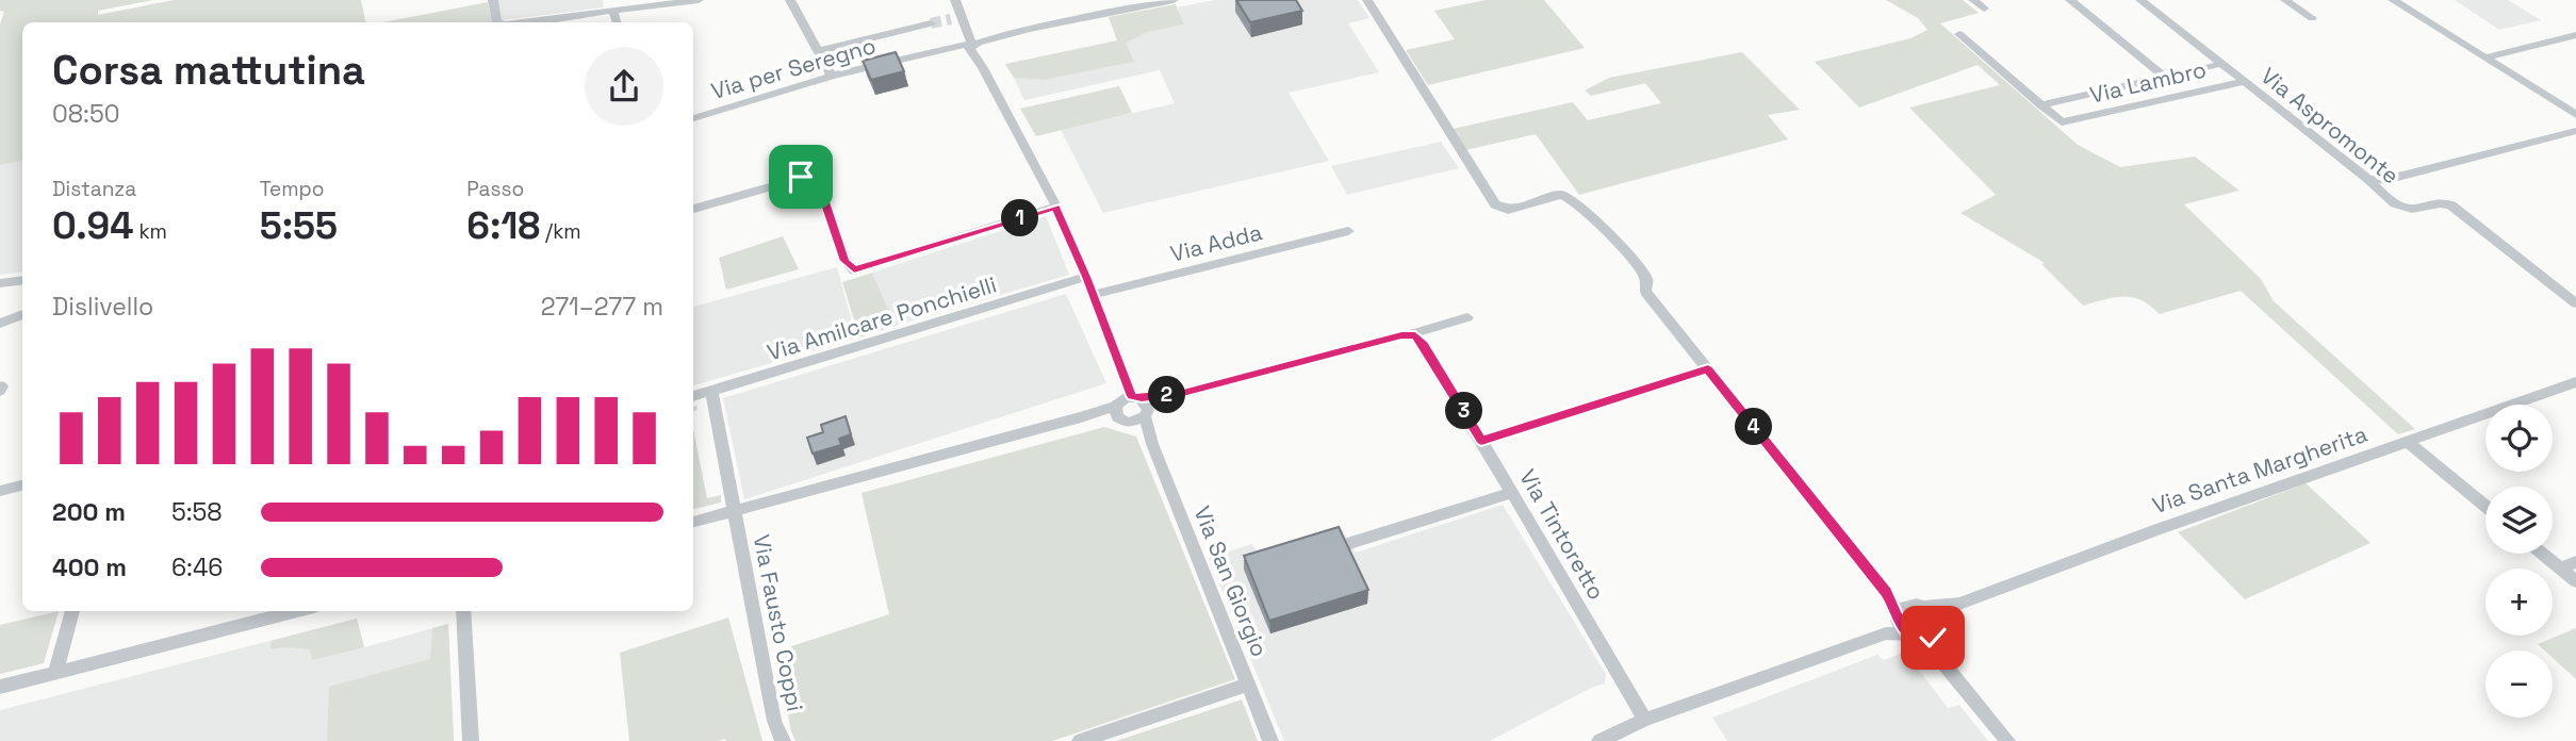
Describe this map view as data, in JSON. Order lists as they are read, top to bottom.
{
  "streets": {
    "street": [
      "Via per Seregno",
      "Via Lambro",
      "Via Aspromonte",
      "Via Adda",
      "Via Amilcare Ponchielli",
      "Via Santa Margherita",
      "Via Tintoretto",
      "Via San Giorgio",
      "Via Fausto Coppi"
    ]
  },
  "crossings": [
    ["Via Lambro", "Via Aspromonte"],
    ["Via Amilcare Ponchielli", "Via Fausto Coppi"]
  ],
  "page": {
    "heading": ["Corsa mattutina", "08:50"],
    "stats": [
      ["Distanza", "0.94 km"],
      ["Tempo", "5:55"],
      ["Passo", "6:18 /km"]
    ],
    "pins": [
      "1",
      "2",
      "3",
      "4"
    ],
    "chart": ["Dislivello", "271–277 m"],
    "map_buttons": ["+", "−"],
    "list": [
      {
        "name": "200 m",
        "note": "5:58"
      },
      {
        "name": "400 m",
        "note": "6:46"
      }
    ]
  }
}
